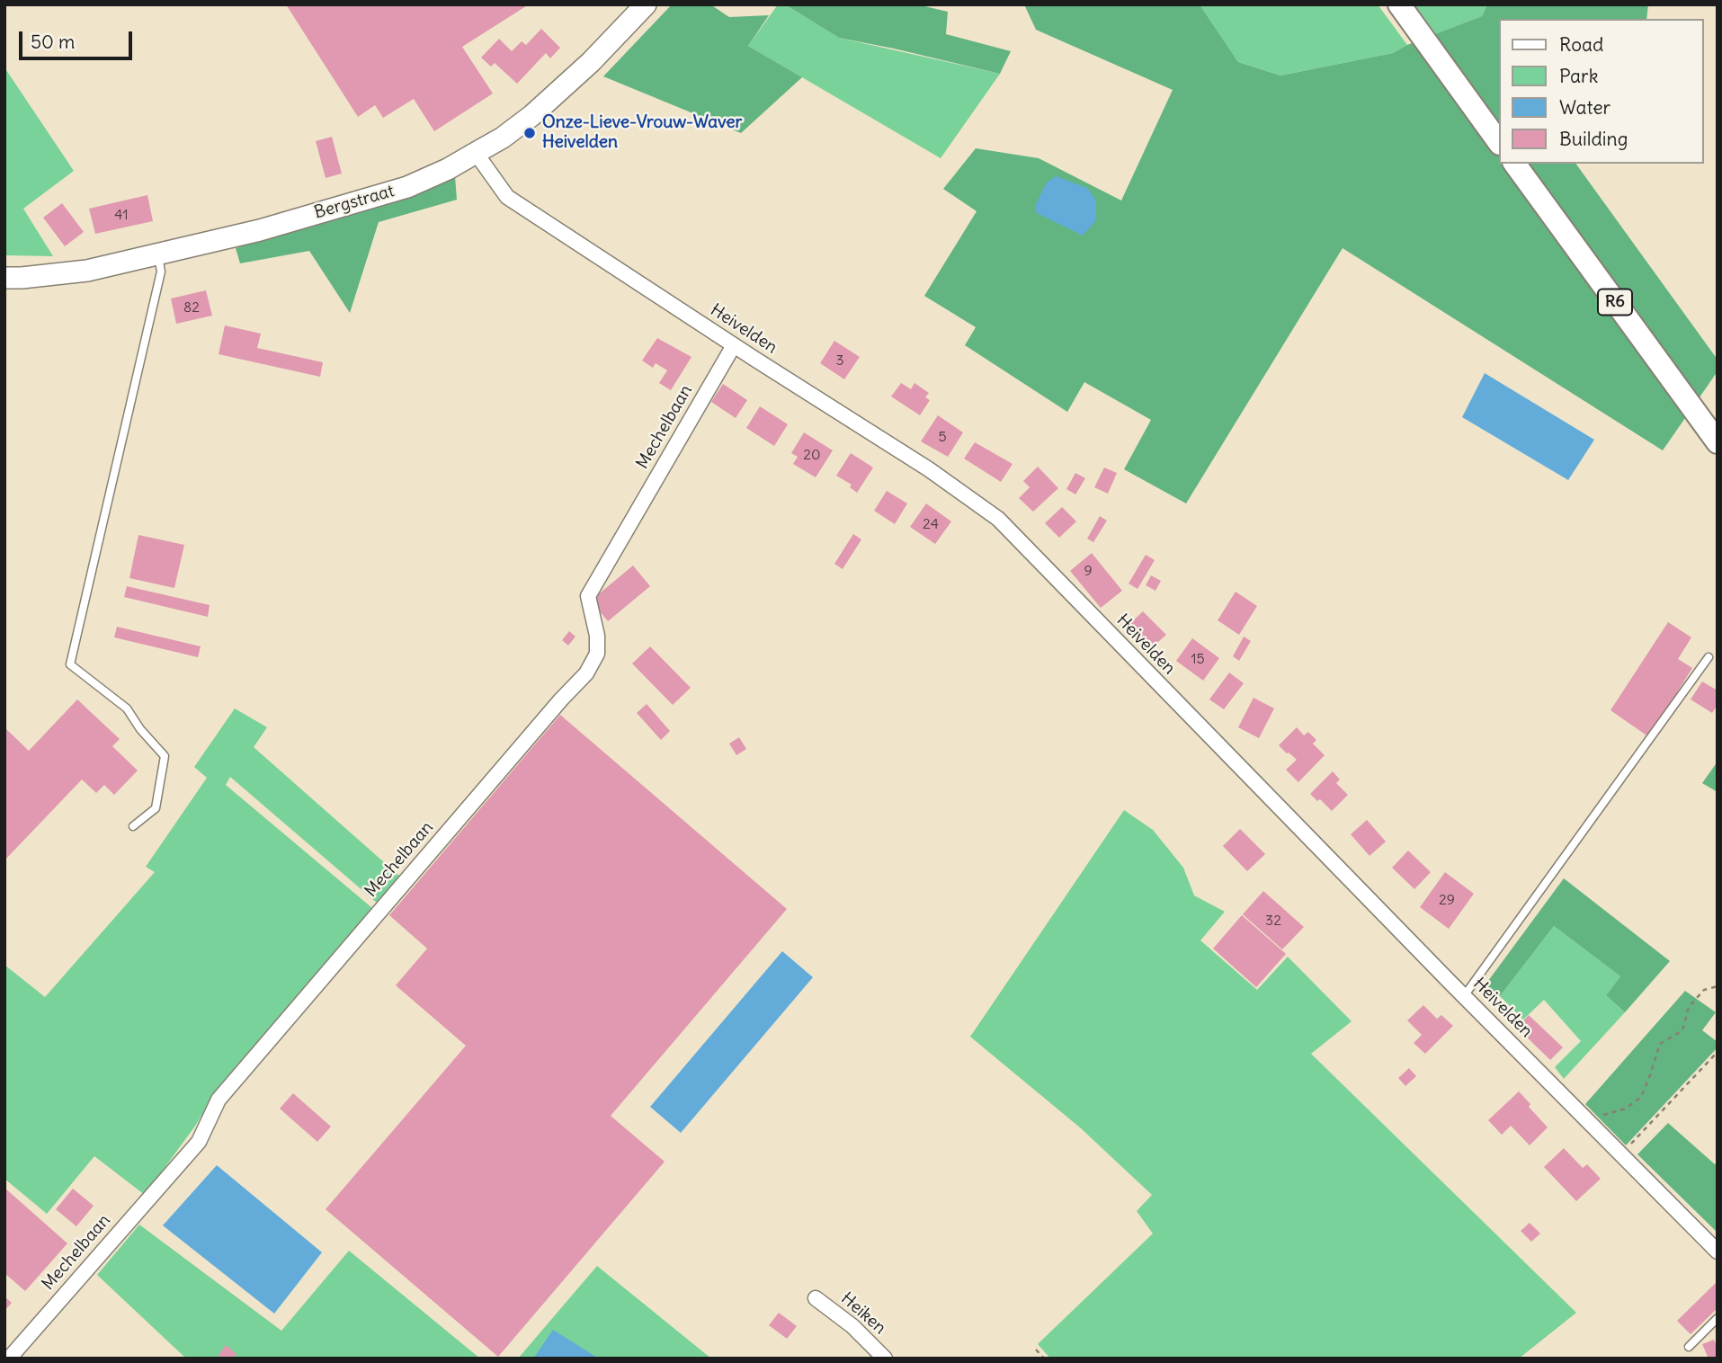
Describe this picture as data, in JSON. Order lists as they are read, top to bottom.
{
  "streets": {
    "main road": ["R6"],
    "street": [
      "Bergstraat",
      "Heivelden",
      "Mechelbaan",
      "Heiken"
    ]
  },
  "crossings": [
    ["Bergstraat", "Heivelden"],
    ["Heivelden", "Mechelbaan"]
  ],
  "places": ["Onze-Lieve-Vrouw-Waver Heivelden"],
  "house_numbers": [
    "41",
    "82",
    "3",
    "5",
    "20",
    "24",
    "9",
    "15",
    "29",
    "32"
  ],
  "legend": [
    "Road",
    "Park",
    "Water",
    "Building"
  ],
  "scale_bar": "50 m"
}
